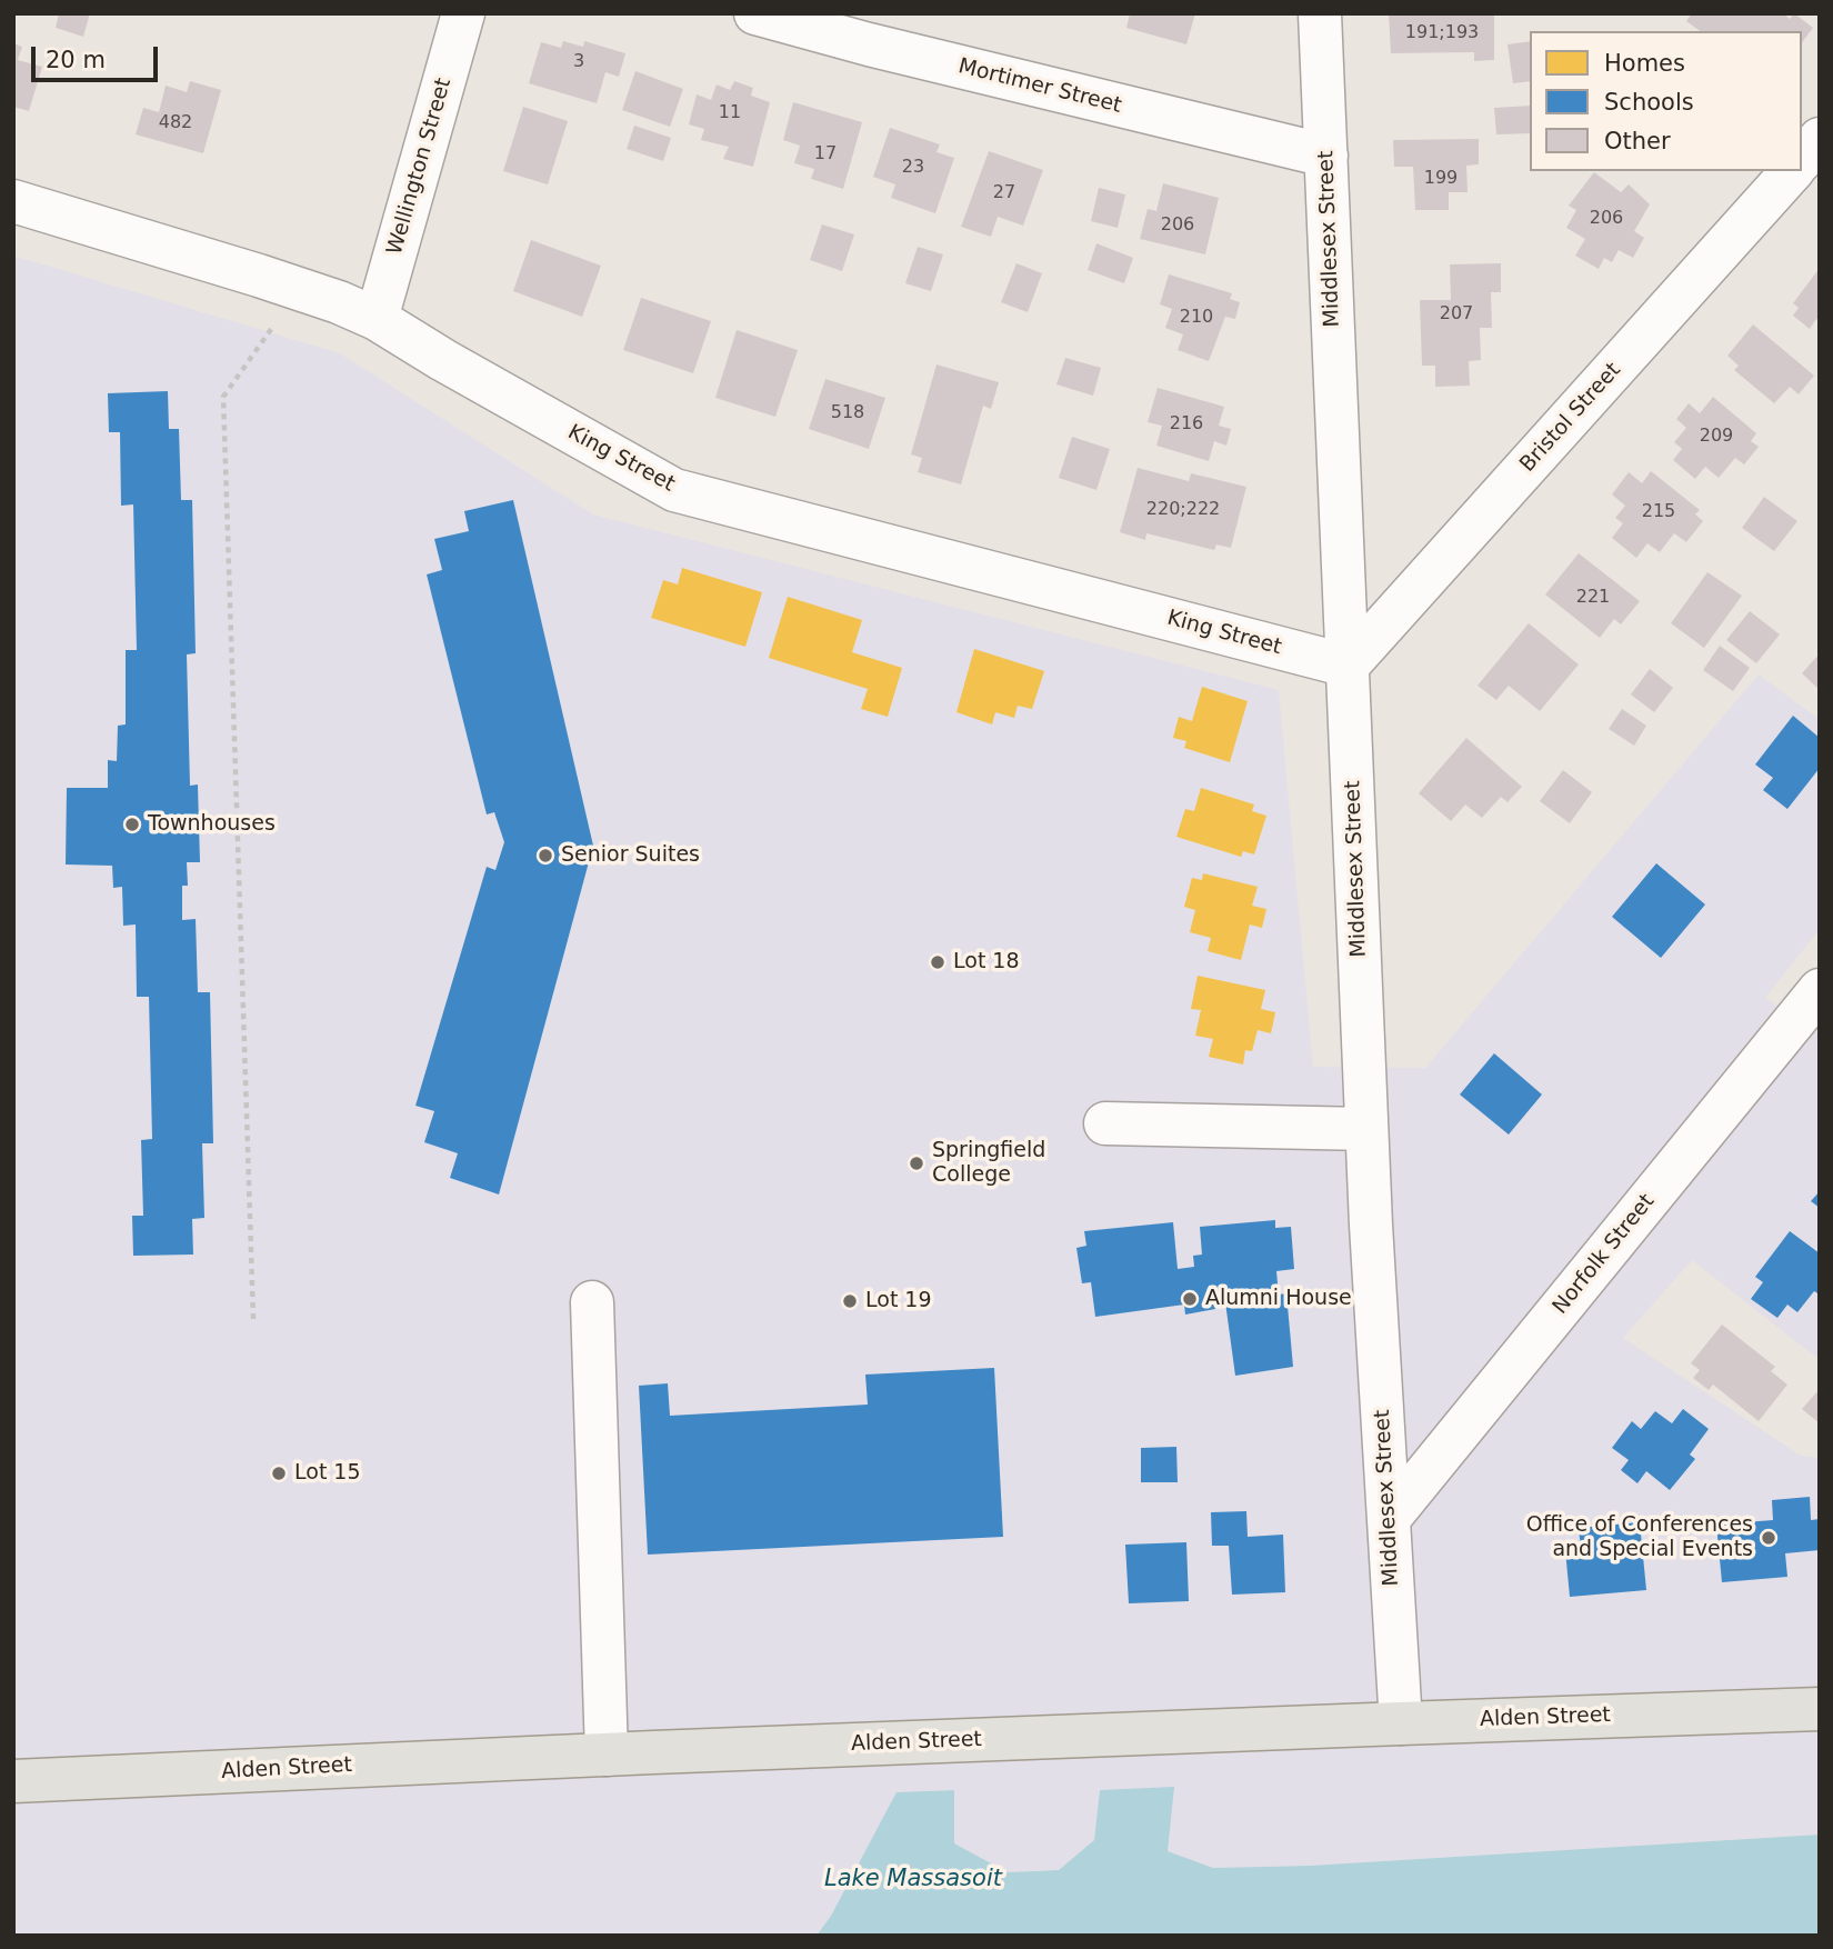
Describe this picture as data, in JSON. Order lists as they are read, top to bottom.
{
  "streets": {
    "main road": ["Alden Street"],
    "street": [
      "Mortimer Street",
      "Wellington Street",
      "Middlesex Street",
      "Bristol Street",
      "King Street",
      "Norfolk Street"
    ]
  },
  "crossings": [
    ["Mortimer Street", "Middlesex Street"],
    ["Wellington Street", "King Street"],
    ["Middlesex Street", "Bristol Street"],
    ["Middlesex Street", "King Street"],
    ["Middlesex Street", "Norfolk Street"],
    ["Middlesex Street", "Alden Street"],
    ["Bristol Street", "King Street"]
  ],
  "water": ["Lake Massasoit"],
  "places": [
    "Townhouses",
    "Senior Suites",
    "Lot 18",
    "Springfield College",
    "Alumni House",
    "Lot 19",
    "Lot 15",
    "Office of Conferences and Special Events"
  ],
  "house_numbers": [
    "191;193",
    "3",
    "11",
    "482",
    "17",
    "23",
    "199",
    "27",
    "206",
    "206",
    "207",
    "210",
    "518",
    "216",
    "209",
    "220;222",
    "215",
    "221"
  ],
  "legend": ["Homes", "Schools", "Other"],
  "scale_bar": "20 m"
}
